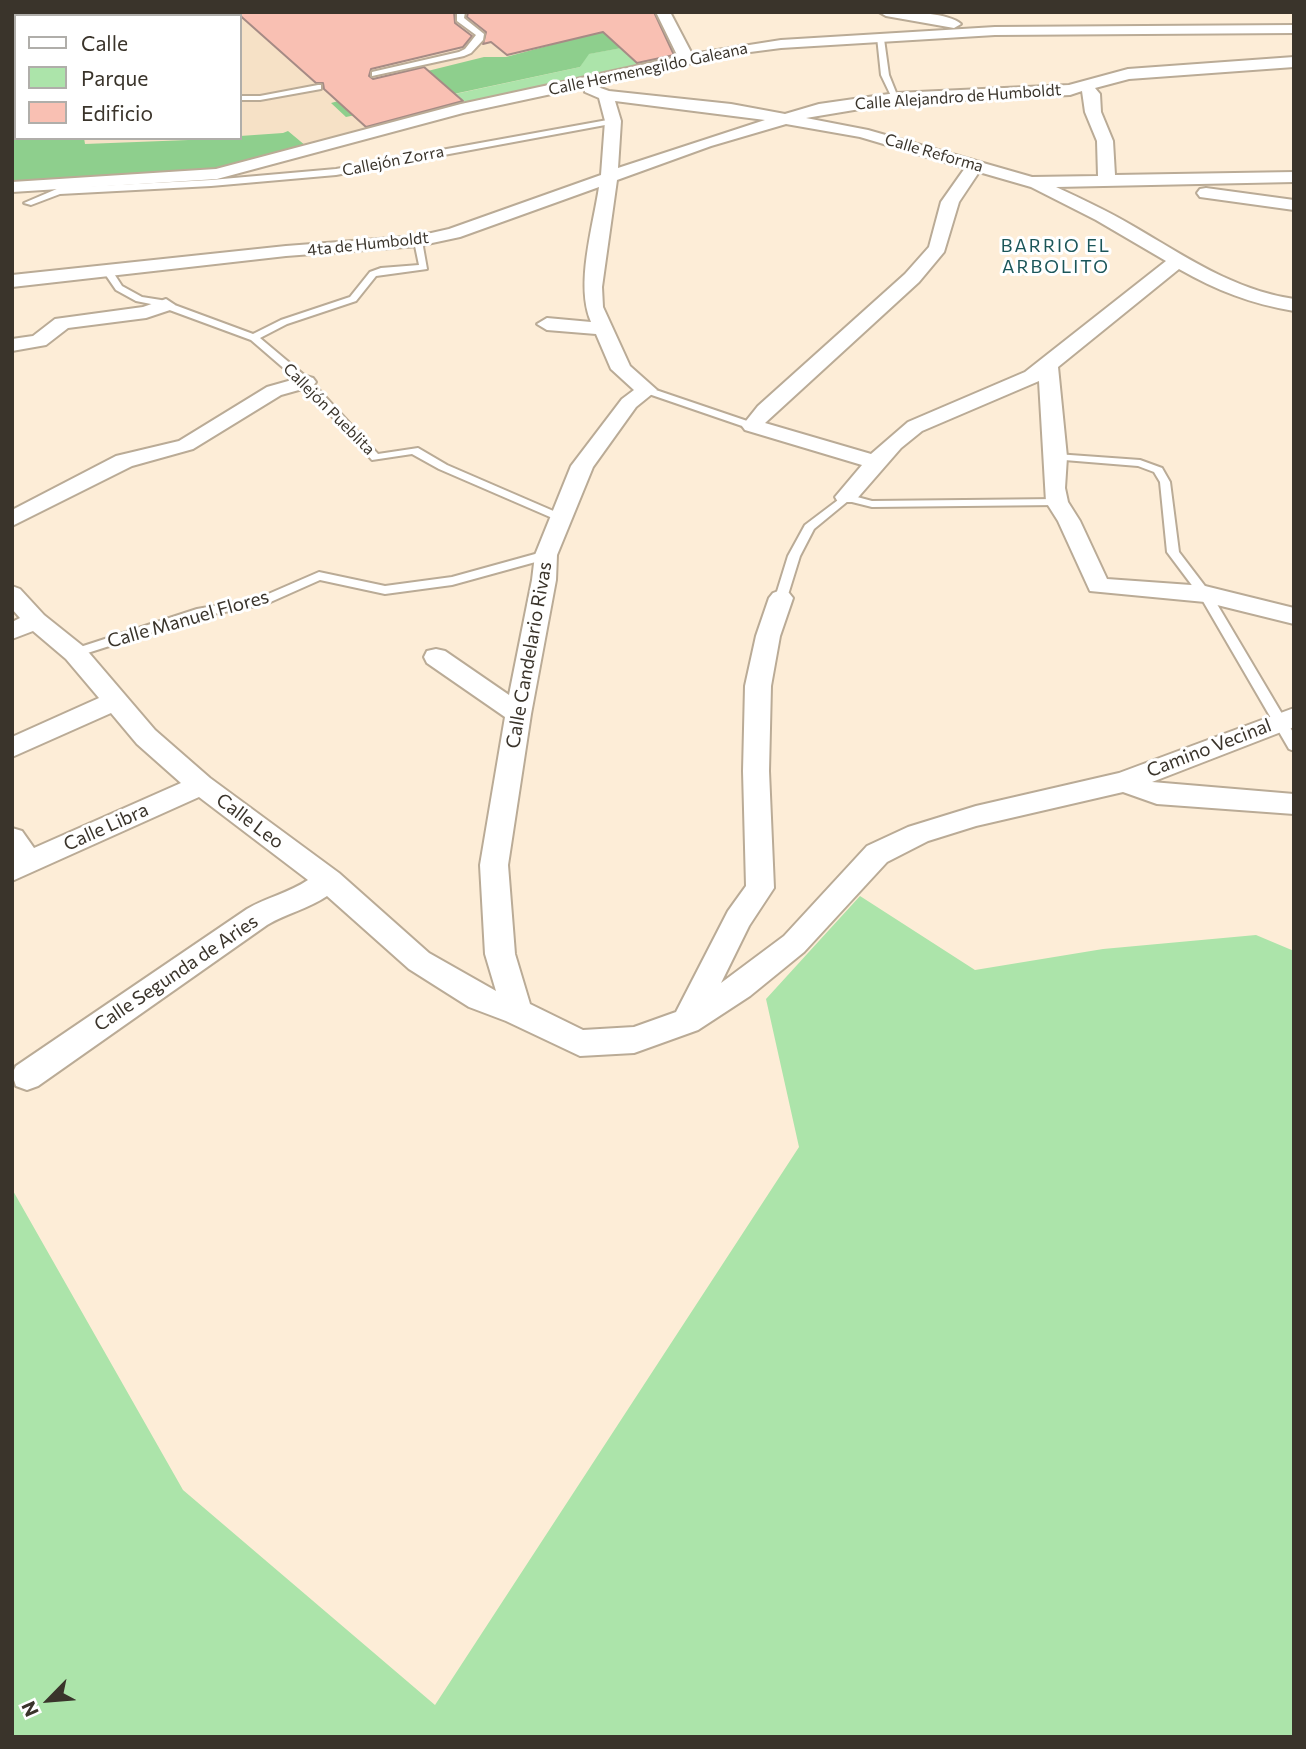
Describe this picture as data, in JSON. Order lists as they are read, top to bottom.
{
  "streets": {
    "street": [
      "Calle Hermenegildo Galeana",
      "Calle Alejandro de Humboldt",
      "Calle Reforma",
      "4ta de Humboldt",
      "Calle Candelario Rivas",
      "Camino Vecinal",
      "Calle Leo",
      "Calle Libra",
      "Calle Segunda de Aries"
    ],
    "lane": ["Callejón Zorra", "Callejón Pueblita", "Calle Manuel Flores"]
  },
  "crossings": [
    ["Calle Hermenegildo Galeana", "Calle Reforma"],
    ["Calle Hermenegildo Galeana", "Callejón Zorra"],
    ["Calle Alejandro de Humboldt", "Calle Reforma"],
    ["Calle Alejandro de Humboldt", "4ta de Humboldt"],
    ["Calle Reforma", "4ta de Humboldt"],
    ["4ta de Humboldt", "Callejón Pueblita"],
    ["Callejón Pueblita", "Calle Candelario Rivas"],
    ["Calle Manuel Flores", "Calle Candelario Rivas"],
    ["Calle Manuel Flores", "Calle Leo"],
    ["Calle Candelario Rivas", "Calle Leo"],
    ["Camino Vecinal", "Calle Leo"],
    ["Calle Leo", "Calle Libra"],
    ["Calle Leo", "Calle Segunda de Aries"]
  ],
  "districts": ["BARRIO EL ARBOLITO"],
  "legend": ["Calle", "Parque", "Edificio"],
  "north": "bottom left"
}
